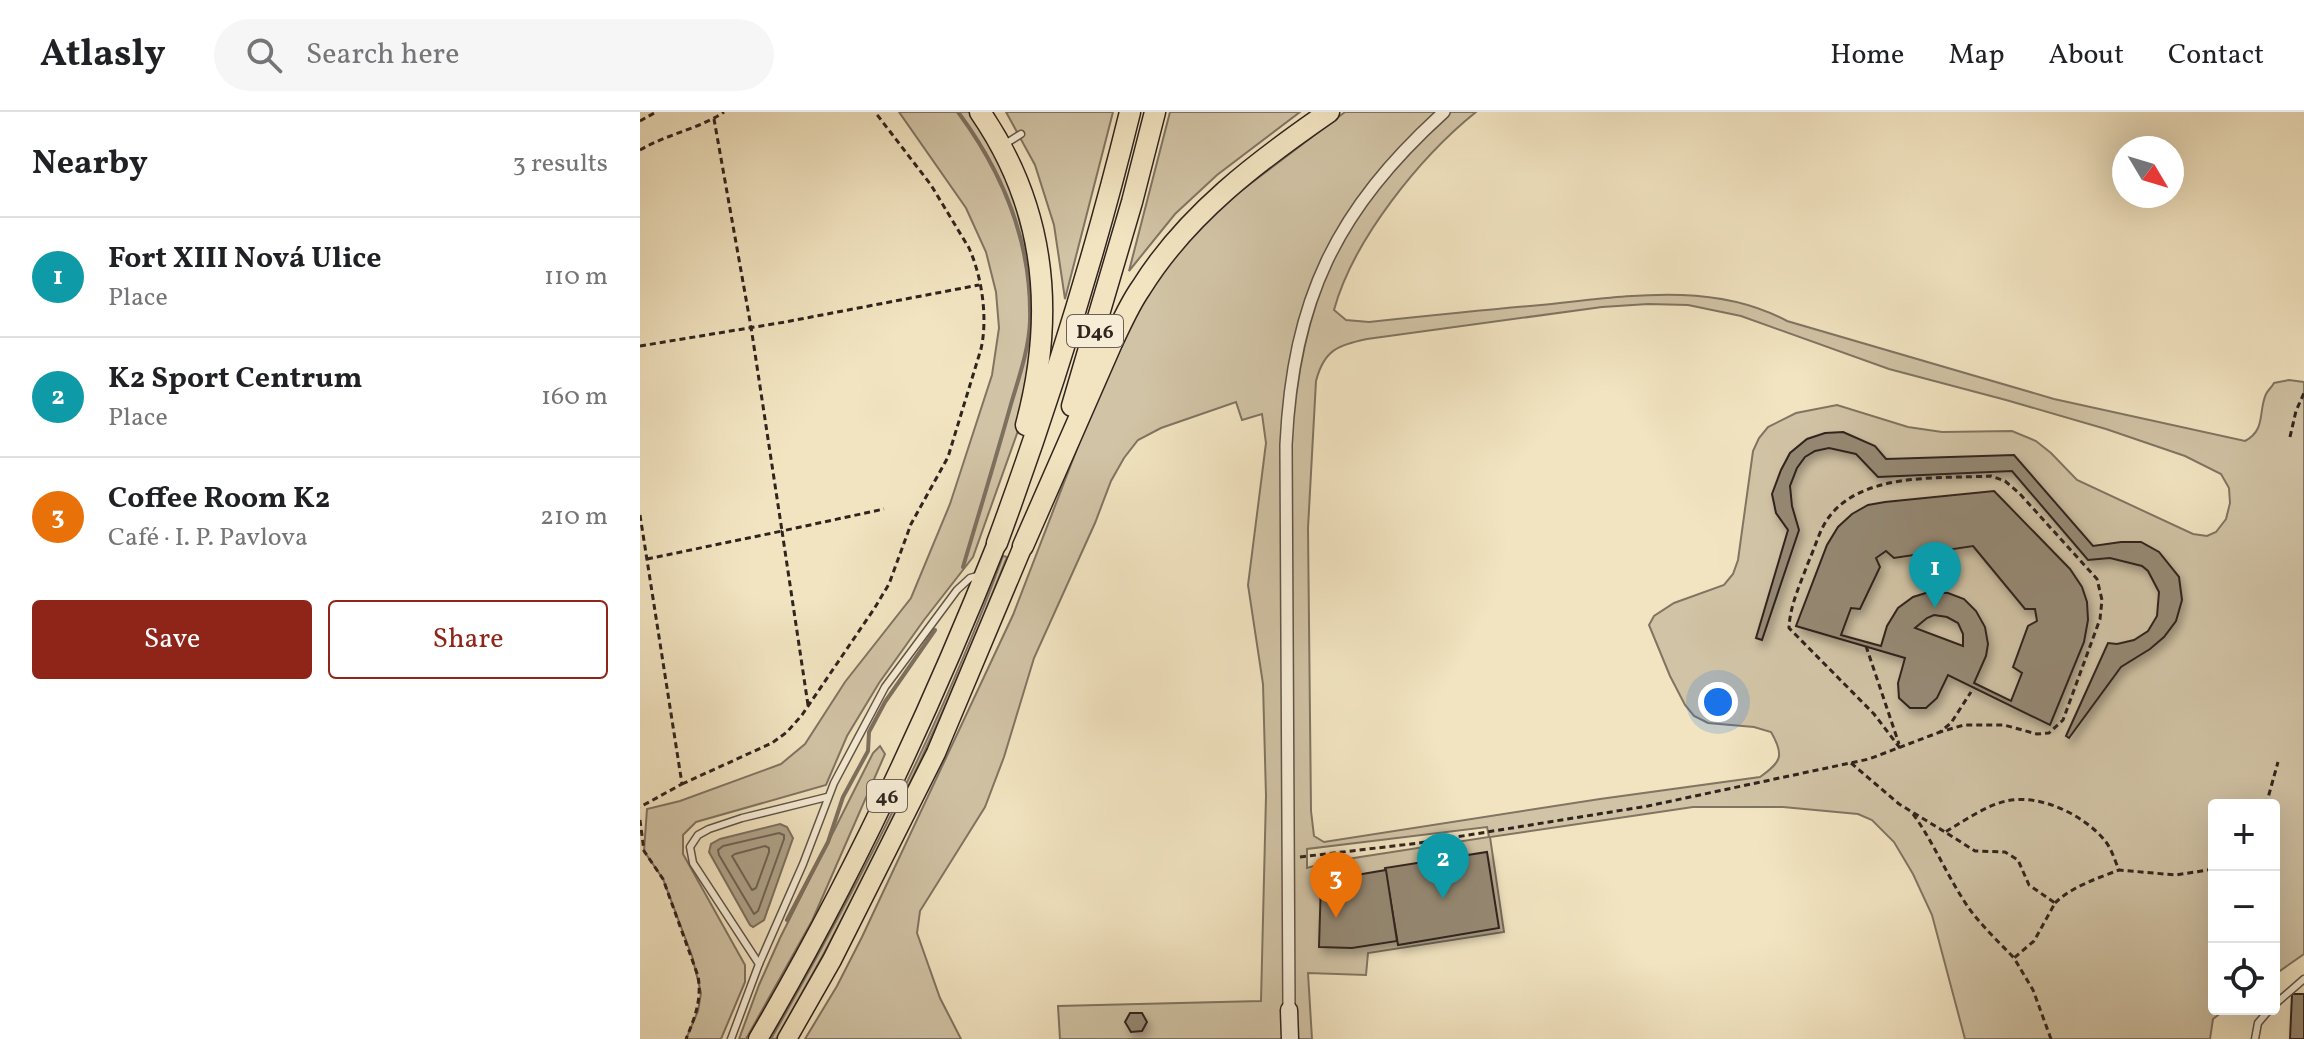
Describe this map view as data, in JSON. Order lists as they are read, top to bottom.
{
  "streets": {
    "highway": ["D46"],
    "main road": ["46"]
  },
  "crossings": [
    ["D46", "46"]
  ],
  "north": "bottom right",
  "page": {
    "header": "Atlasly",
    "search": "Search here",
    "nav": [
      "Home",
      "Map",
      "About",
      "Contact"
    ],
    "heading": ["Nearby", "3 results"],
    "list": [
      {
        "mark": "1",
        "name": "Fort XIII Nová Ulice",
        "note": "Place",
        "value": "110 m"
      },
      {
        "mark": "2",
        "name": "K2 Sport Centrum",
        "note": "Place",
        "value": "160 m"
      },
      {
        "mark": "3",
        "name": "Coffee Room K2",
        "note": "Café · I. P. Pavlova",
        "value": "210 m"
      }
    ],
    "pins": ["1", "2", "3"],
    "buttons": ["Save", "Share"],
    "map_buttons": ["+", "−"]
  }
}
